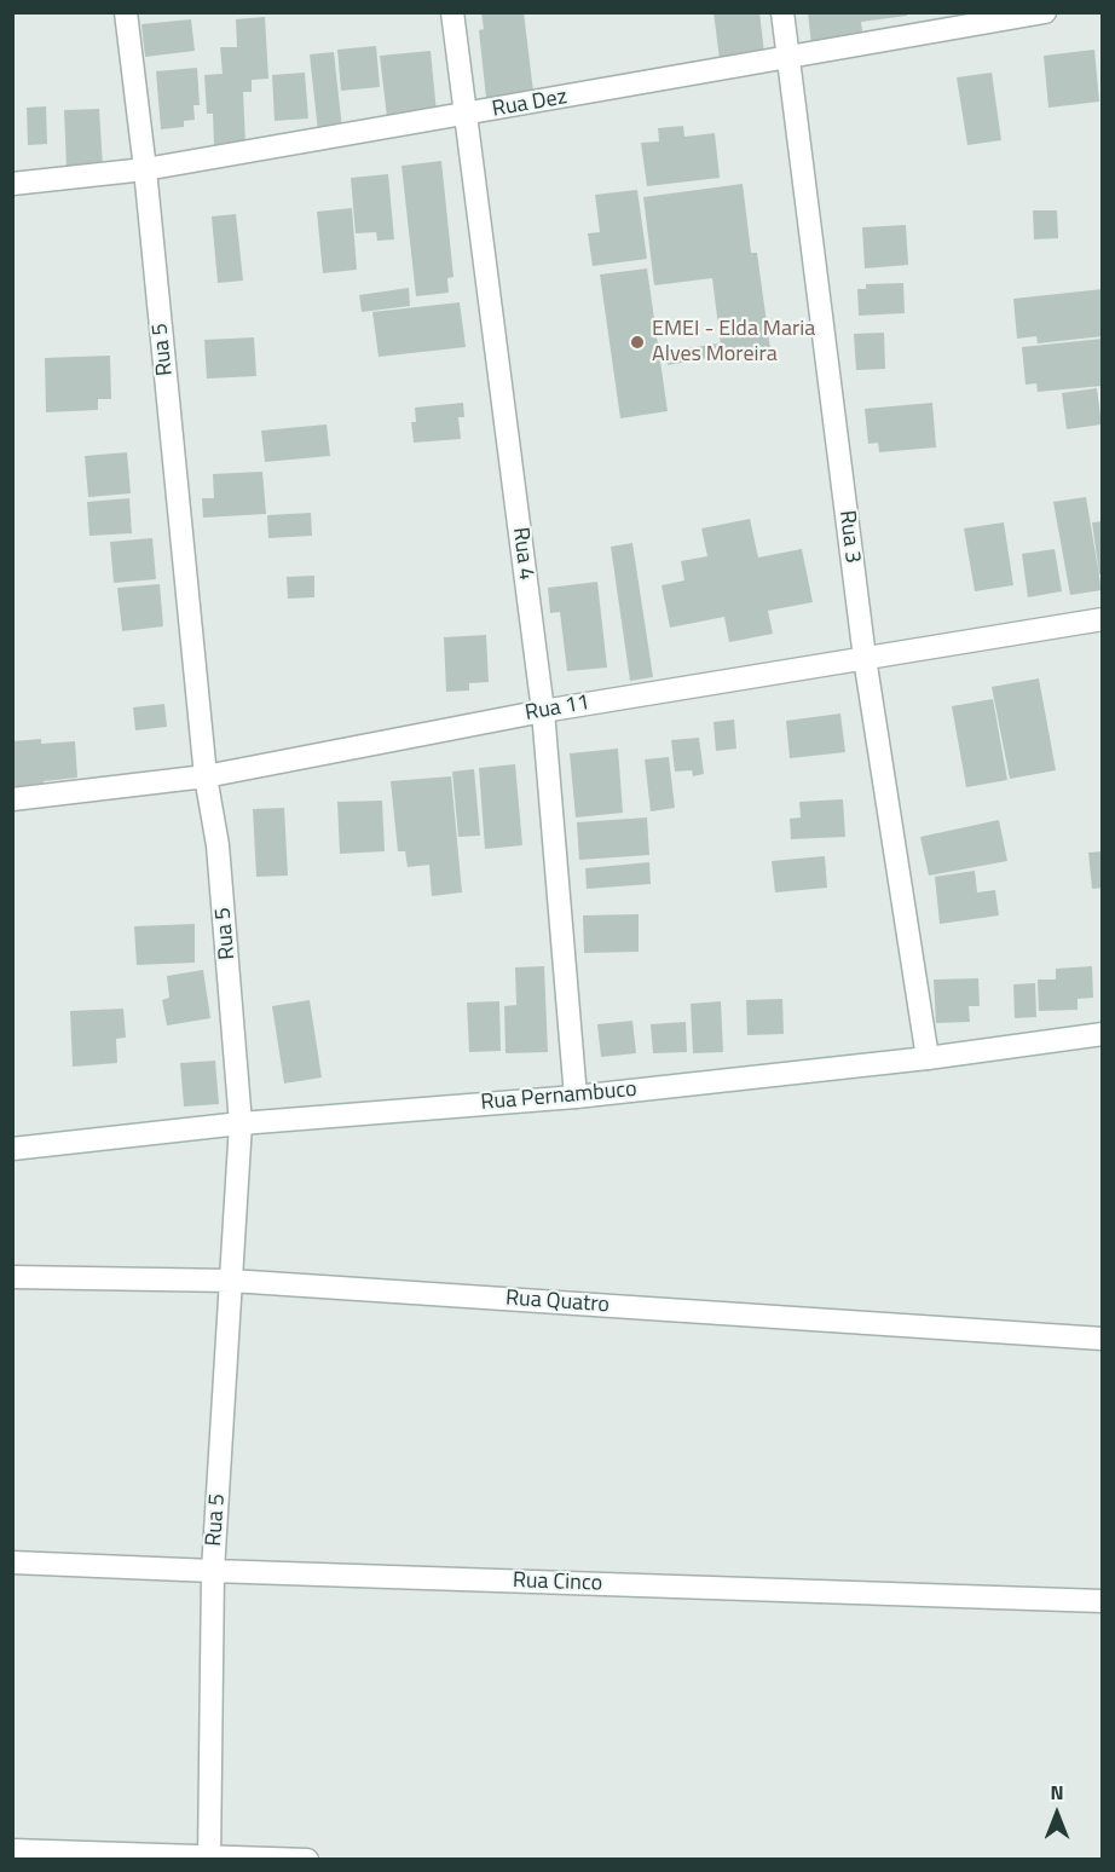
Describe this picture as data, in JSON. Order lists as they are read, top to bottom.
{
  "streets": {
    "street": [
      "Rua Dez",
      "Rua 5",
      "Rua 3",
      "Rua 4",
      "Rua 11",
      "Rua Pernambuco",
      "Rua Quatro",
      "Rua Cinco"
    ]
  },
  "crossings": [
    ["Rua Dez", "Rua 5"],
    ["Rua Dez", "Rua 3"],
    ["Rua Dez", "Rua 4"],
    ["Rua 5", "Rua 11"],
    ["Rua 5", "Rua Pernambuco"],
    ["Rua 5", "Rua Quatro"],
    ["Rua 5", "Rua Cinco"],
    ["Rua 3", "Rua 11"],
    ["Rua 3", "Rua Pernambuco"],
    ["Rua 4", "Rua 11"],
    ["Rua 4", "Rua Pernambuco"]
  ],
  "places": ["EMEI - Elda Maria Alves Moreira"],
  "north": "top"
}
